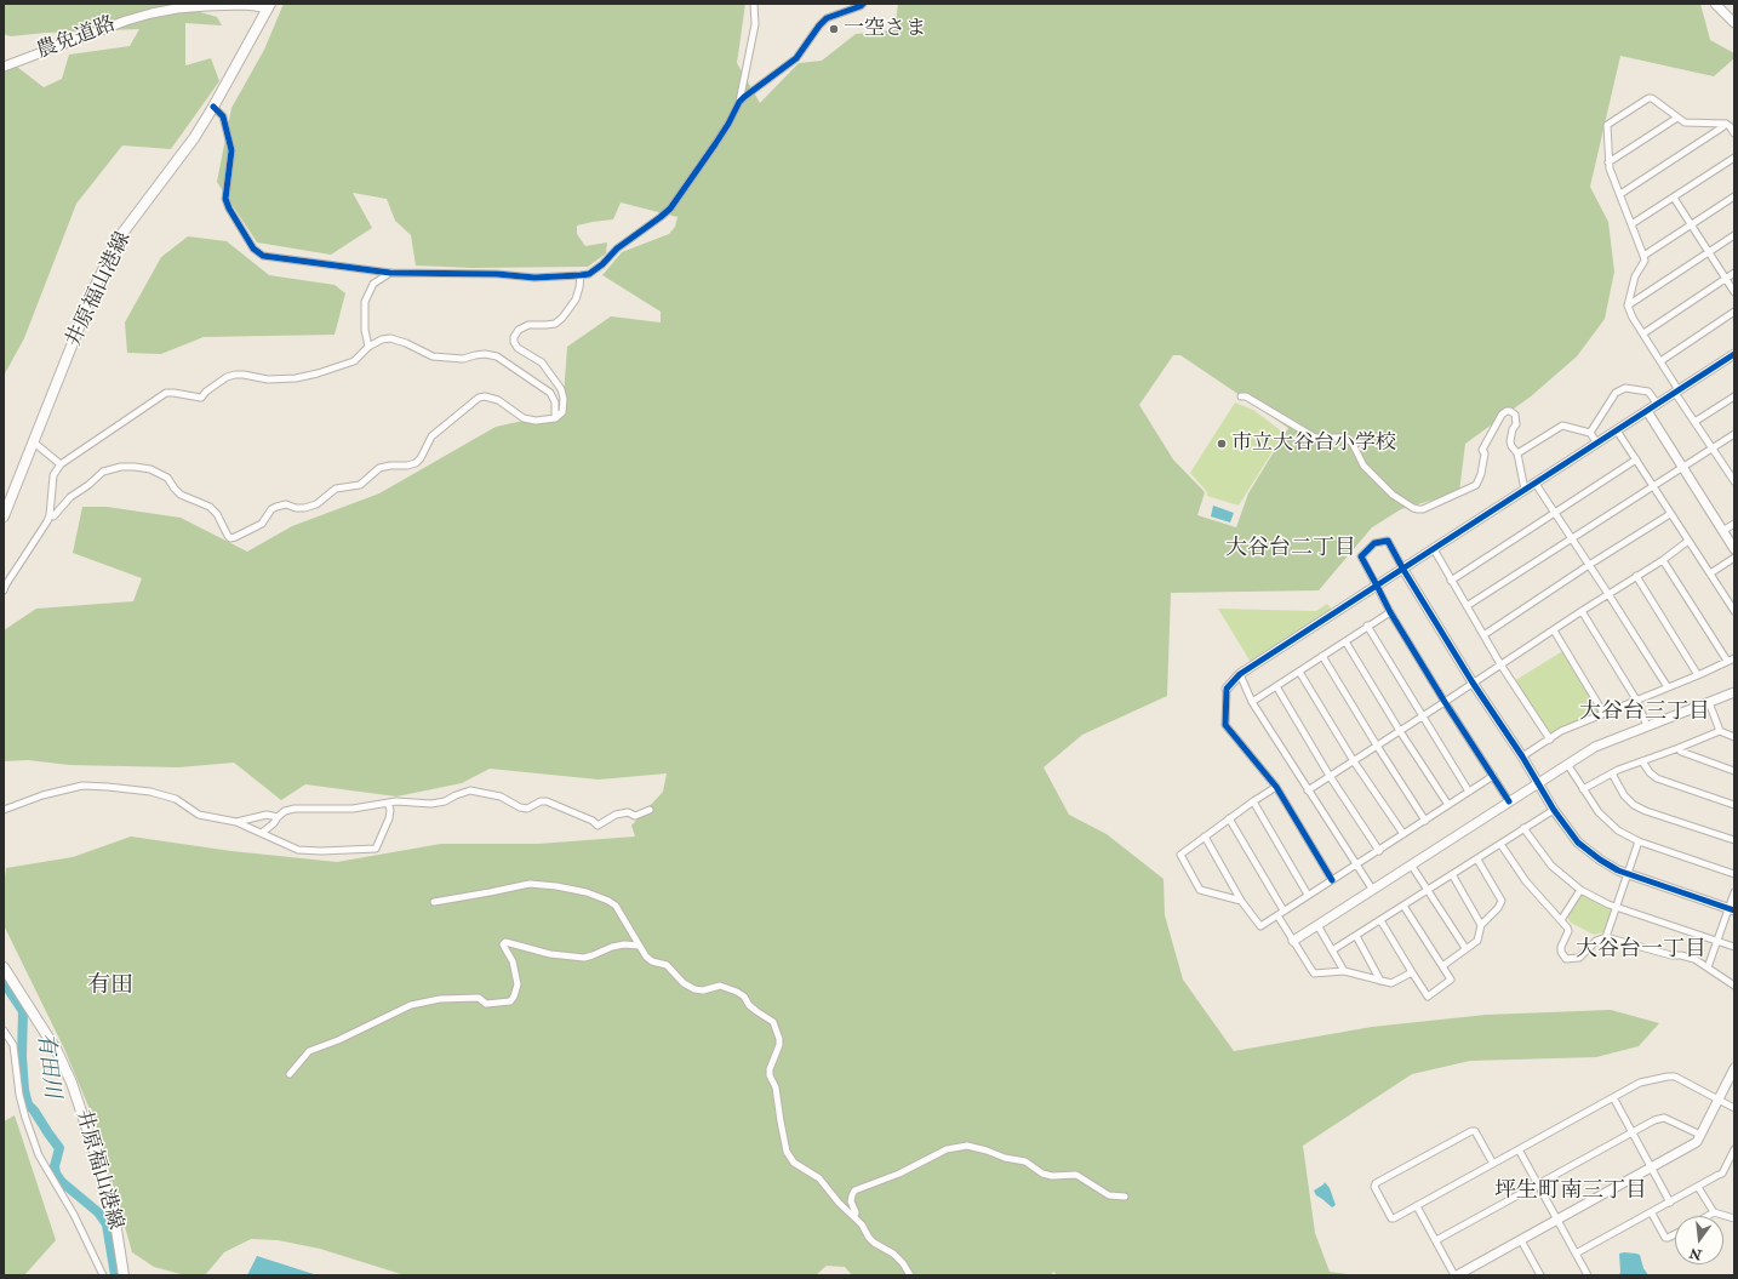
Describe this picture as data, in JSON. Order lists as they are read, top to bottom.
{
  "streets": {
    "main road": ["井原福山港線"],
    "street": ["農免道路"]
  },
  "crossings": [
    ["農免道路", "井原福山港線"]
  ],
  "districts": [
    "大谷台二丁目",
    "大谷台三丁目",
    "大谷台一丁目",
    "有田",
    "坪生町南三丁目"
  ],
  "water": ["有田川"],
  "places": ["一空さま", "市立大谷台小学校"],
  "north": "bottom"
}
